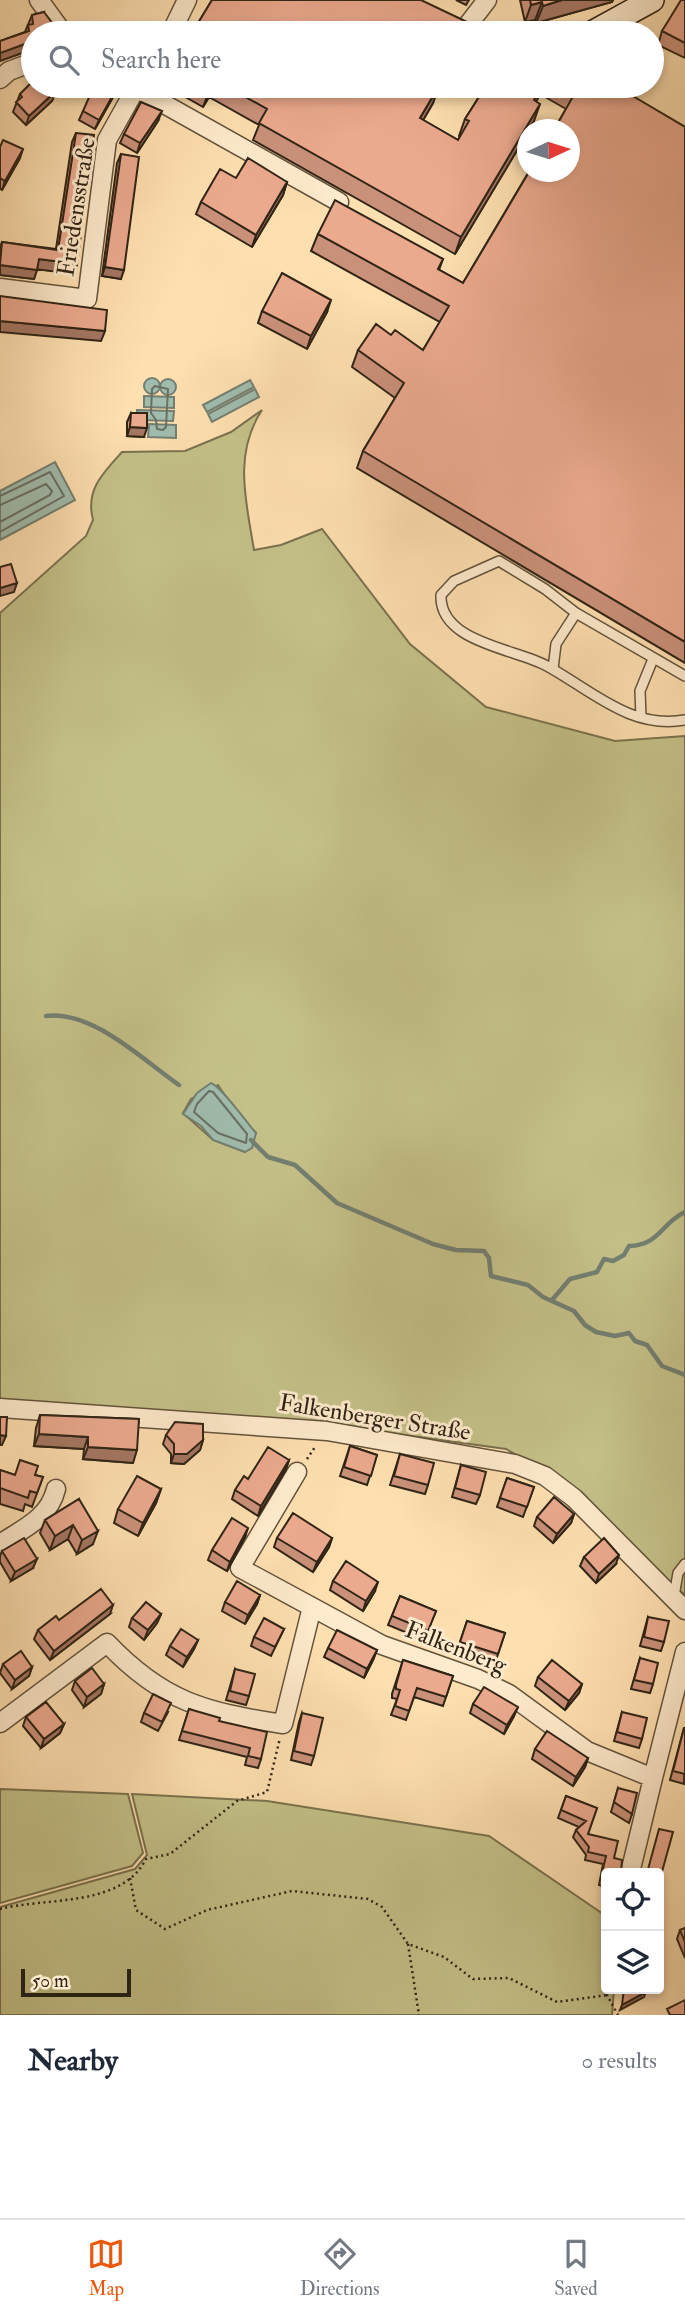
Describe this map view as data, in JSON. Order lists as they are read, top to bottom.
{
  "streets": {
    "street": ["Friedensstraße", "Falkenberger Straße", "Falkenberg"]
  },
  "scale_bar": "50 m",
  "north": "right",
  "page": {
    "search": "Search here",
    "scale": "50 m",
    "heading": ["Nearby", "0 results"],
    "nav": ["Map", "Directions", "Saved"]
  }
}
